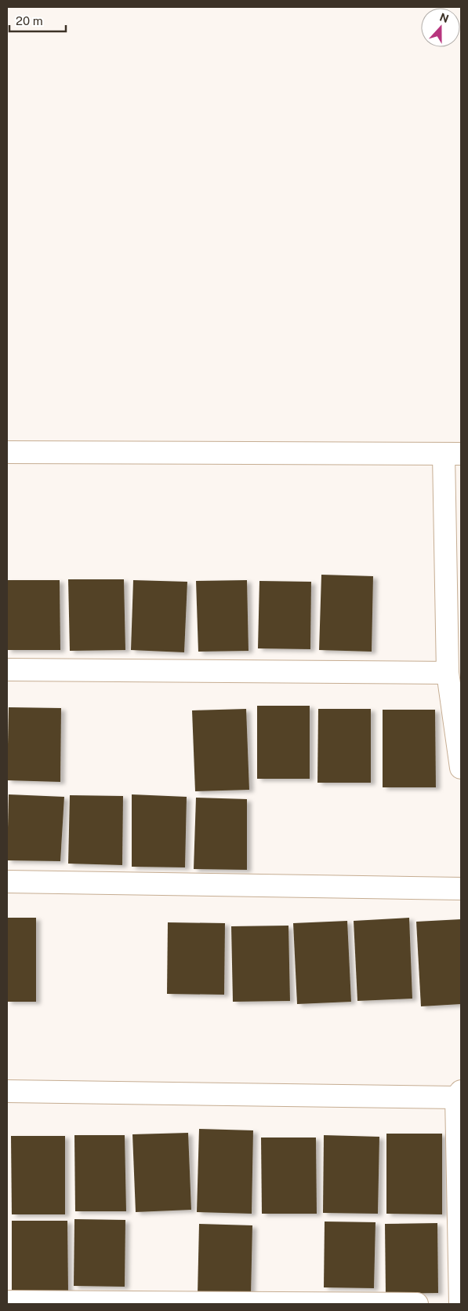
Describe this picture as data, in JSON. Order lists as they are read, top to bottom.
{
  "scale_bar": "20 m",
  "north": "top"
}
